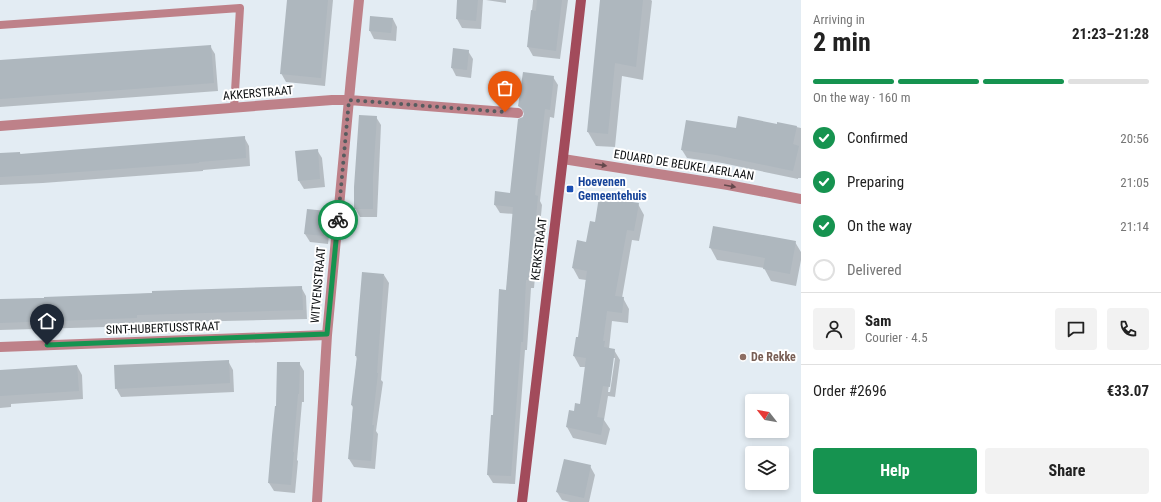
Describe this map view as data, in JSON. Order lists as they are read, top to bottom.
{
  "streets": {
    "main road": ["KERKSTRAAT"],
    "street": [
      "AKKERSTRAAT",
      "EDUARD DE BEUKELAERLAAN",
      "WITVENSTRAAT",
      "SINT-HUBERTUSSTRAAT"
    ]
  },
  "crossings": [
    ["AKKERSTRAAT", "WITVENSTRAAT"],
    ["EDUARD DE BEUKELAERLAAN", "KERKSTRAAT"],
    ["WITVENSTRAAT", "SINT-HUBERTUSSTRAAT"]
  ],
  "one_way": ["EDUARD DE BEUKELAERLAAN"],
  "places": {
    "transit": ["Hoevenen Gemeentehuis"],
    "other": ["De Rekke"]
  },
  "north": "top left",
  "page": {
    "heading": ["2 min", "Arriving in", "21:23–21:28"],
    "panel": [
      "Sam",
      "Courier · 4.5",
      "Order #2696",
      "€33.07"
    ],
    "bar": "On the way · 160 m",
    "list": [
      ["Confirmed", "20:56"],
      ["Preparing", "21:05"],
      ["On the way", "21:14"],
      "Delivered"
    ],
    "buttons": ["Help", "Share"]
  }
}
